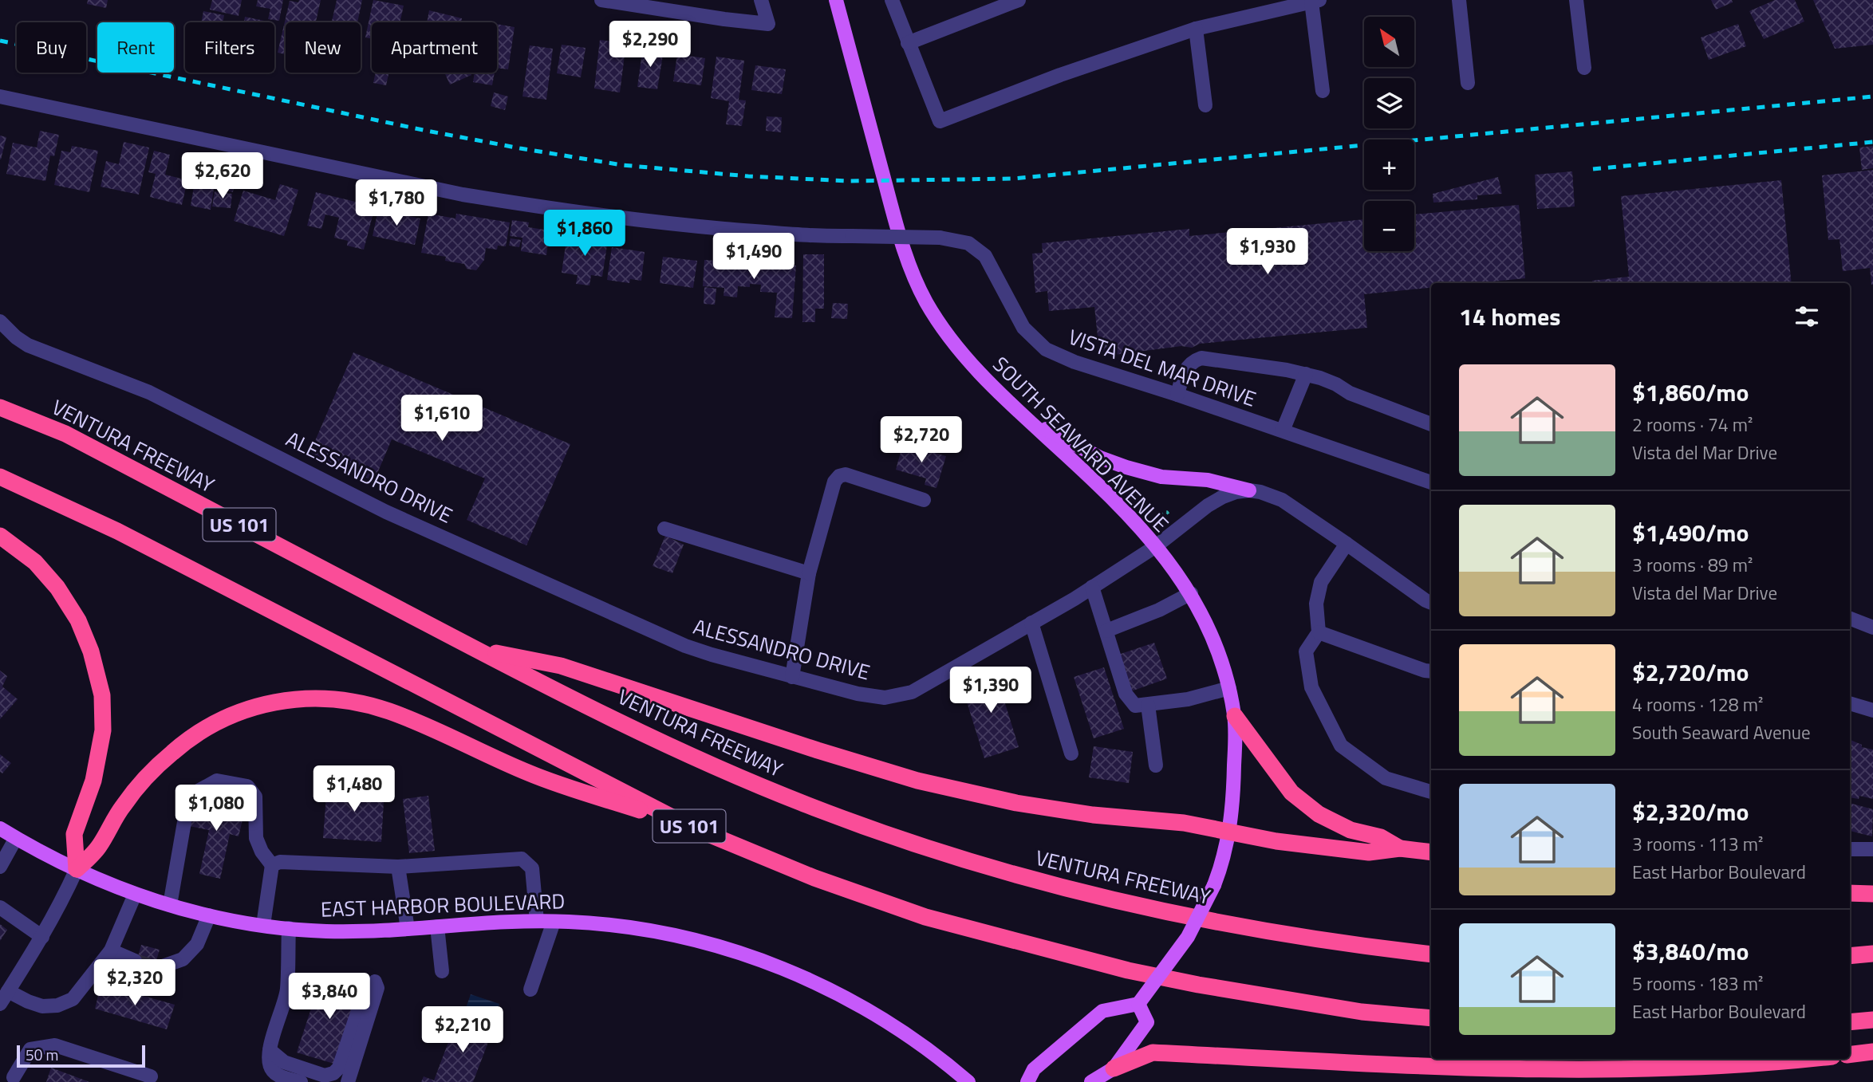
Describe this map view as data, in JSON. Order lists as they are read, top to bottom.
{
  "streets": {
    "highway": ["VENTURA FREEWAY", "US 101"],
    "main road": ["SOUTH SEAWARD AVENUE", "EAST HARBOR BOULEVARD"],
    "street": ["VISTA DEL MAR DRIVE", "ALESSANDRO DRIVE"]
  },
  "crossings": [
    ["SOUTH SEAWARD AVENUE", "ALESSANDRO DRIVE"]
  ],
  "scale_bar": "50 m",
  "north": "top left",
  "page": {
    "map_buttons": ["+", "−"],
    "price": [
      "$2,290",
      "$2,620",
      "$1,780",
      "$1,860",
      "$1,930",
      "$1,490",
      "$1,610",
      "$2,720",
      "$1,390",
      "$1,480",
      "$1,080",
      "$2,320",
      "$3,840",
      "$2,210"
    ],
    "chip": [
      "Buy",
      "Rent",
      "Filters",
      "New",
      "Apartment"
    ],
    "heading": "14 homes",
    "list": [
      {
        "name": "$1,860/mo",
        "note": "2 rooms · 74 m² · Vista del Mar Drive"
      },
      {
        "name": "$1,490/mo",
        "note": "3 rooms · 89 m² · Vista del Mar Drive"
      },
      {
        "name": "$2,720/mo",
        "note": "4 rooms · 128 m² · South Seaward Avenue"
      },
      {
        "name": "$2,320/mo",
        "note": "3 rooms · 113 m² · East Harbor Boulevard"
      },
      {
        "name": "$3,840/mo",
        "note": "5 rooms · 183 m² · East Harbor Boulevard"
      }
    ],
    "scale": "50 m"
  }
}
